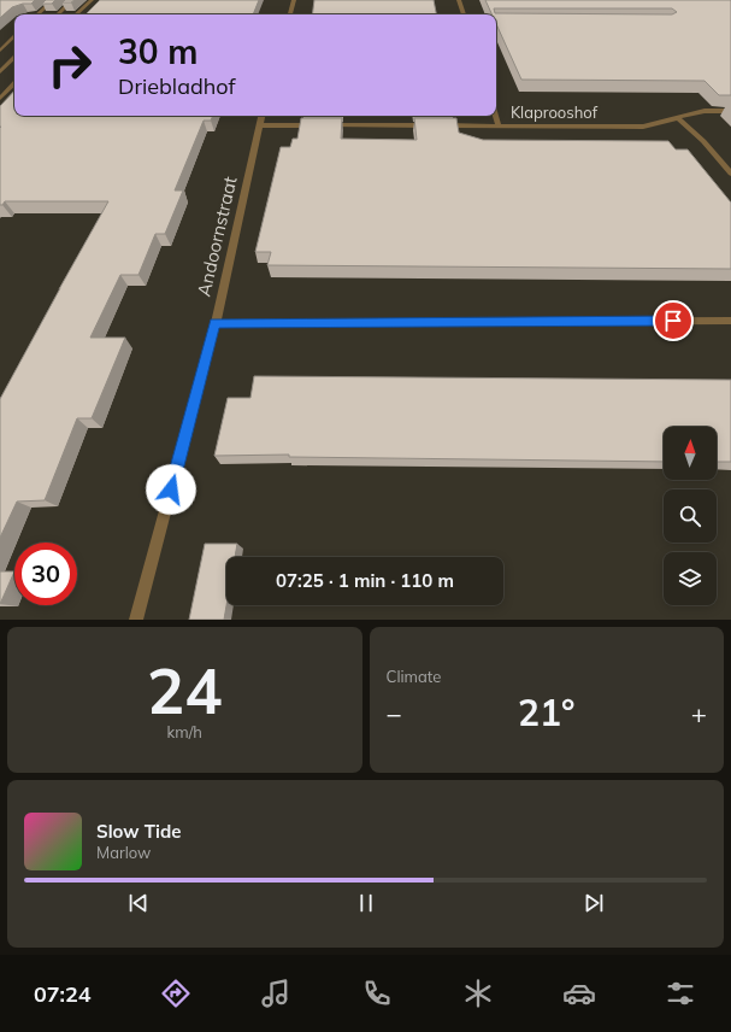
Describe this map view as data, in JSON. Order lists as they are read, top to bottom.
{
  "streets": {
    "street": ["Klaprooshof", "Andoornstraat"]
  },
  "north": "top",
  "page": {
    "turn": ["30 m", "Driebladhof"],
    "limit": "30",
    "trip": "07:25 · 1 min · 110 m",
    "tile": [
      ["24", "km/h"],
      "Climate"
    ],
    "heat": ["−", "21°", "+"],
    "song": ["Slow Tide", "Marlow"],
    "tabs": "07:24"
  }
}
